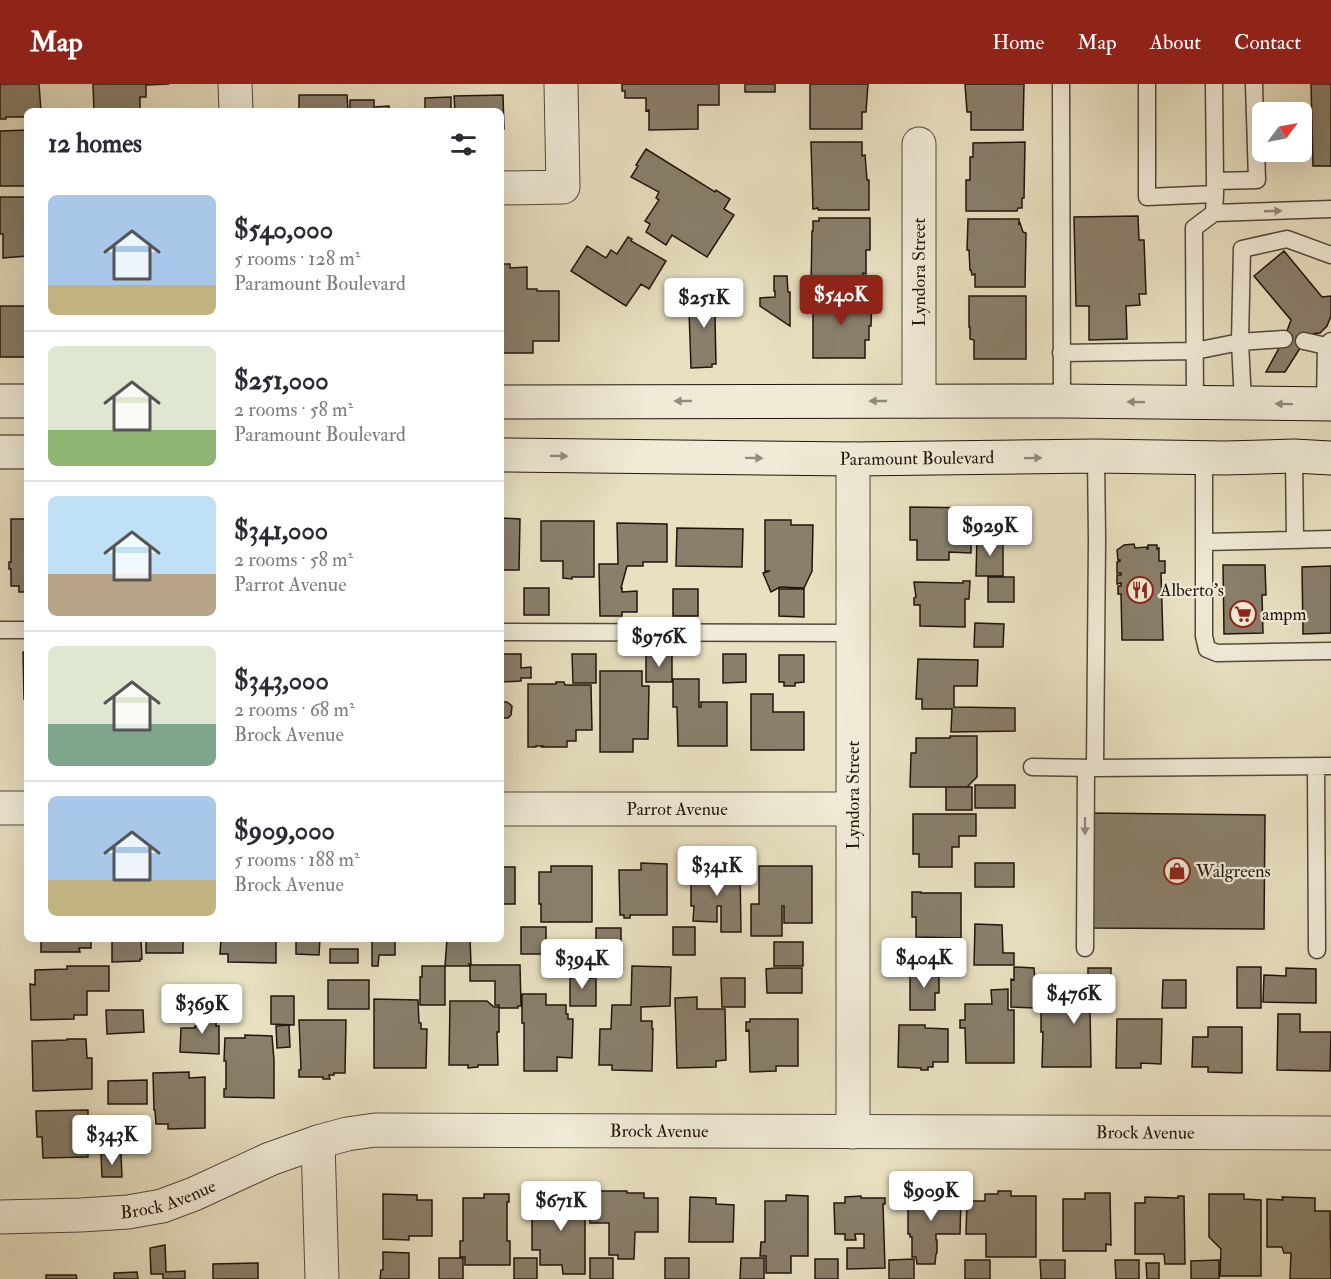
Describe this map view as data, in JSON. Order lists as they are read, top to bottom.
{
  "streets": {
    "street": [
      "Lyndora Street",
      "Paramount Boulevard",
      "Parrot Avenue",
      "Brock Avenue"
    ]
  },
  "crossings": [
    ["Lyndora Street", "Paramount Boulevard"],
    ["Lyndora Street", "Parrot Avenue"],
    ["Lyndora Street", "Brock Avenue"]
  ],
  "places": {
    "restaurant": ["Alberto's"],
    "supermarket": ["ampm"],
    "shop": ["Walgreens"]
  },
  "north": "top right",
  "page": {
    "header": "Map",
    "nav": [
      "Home",
      "Map",
      "About",
      "Contact"
    ],
    "heading": "12 homes",
    "list": [
      {
        "name": "$540,000",
        "note": "5 rooms · 128 m² · Paramount Boulevard"
      },
      {
        "name": "$251,000",
        "note": "2 rooms · 58 m² · Paramount Boulevard"
      },
      {
        "name": "$341,000",
        "note": "2 rooms · 58 m² · Parrot Avenue"
      },
      {
        "name": "$343,000",
        "note": "2 rooms · 68 m² · Brock Avenue"
      },
      {
        "name": "$909,000",
        "note": "5 rooms · 188 m² · Brock Avenue"
      }
    ],
    "price": [
      "$540K",
      "$251K",
      "$929K",
      "$976K",
      "$341K",
      "$404K",
      "$394K",
      "$476K",
      "$369K",
      "$343K",
      "$909K",
      "$671K"
    ]
  }
}
